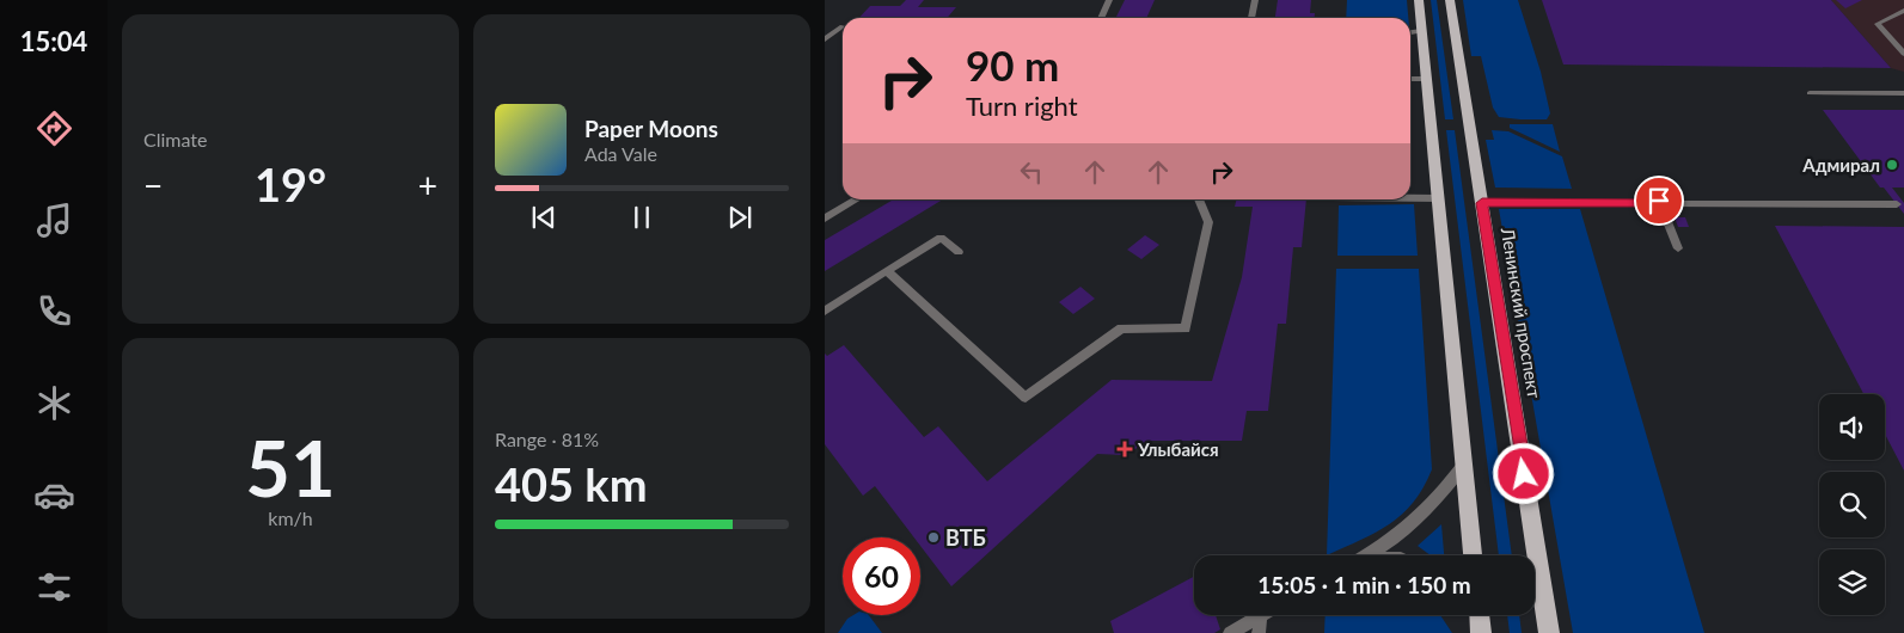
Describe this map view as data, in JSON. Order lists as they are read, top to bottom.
{
  "streets": {
    "main road": ["Ленинский проспект"]
  },
  "places": {
    "other": ["Адмирал", "ВТБ"],
    "health": ["Улыбайся"]
  },
  "page": {
    "tabs": "15:04",
    "tile": [
      "Climate",
      ["51", "km/h"],
      ["Range · 81%", "405 km"]
    ],
    "turn": ["90 m", "Turn right"],
    "song": ["Paper Moons", "Ada Vale"],
    "heat": ["−", "19°", "+"],
    "limit": "60",
    "trip": "15:05 · 1 min · 150 m"
  }
}
